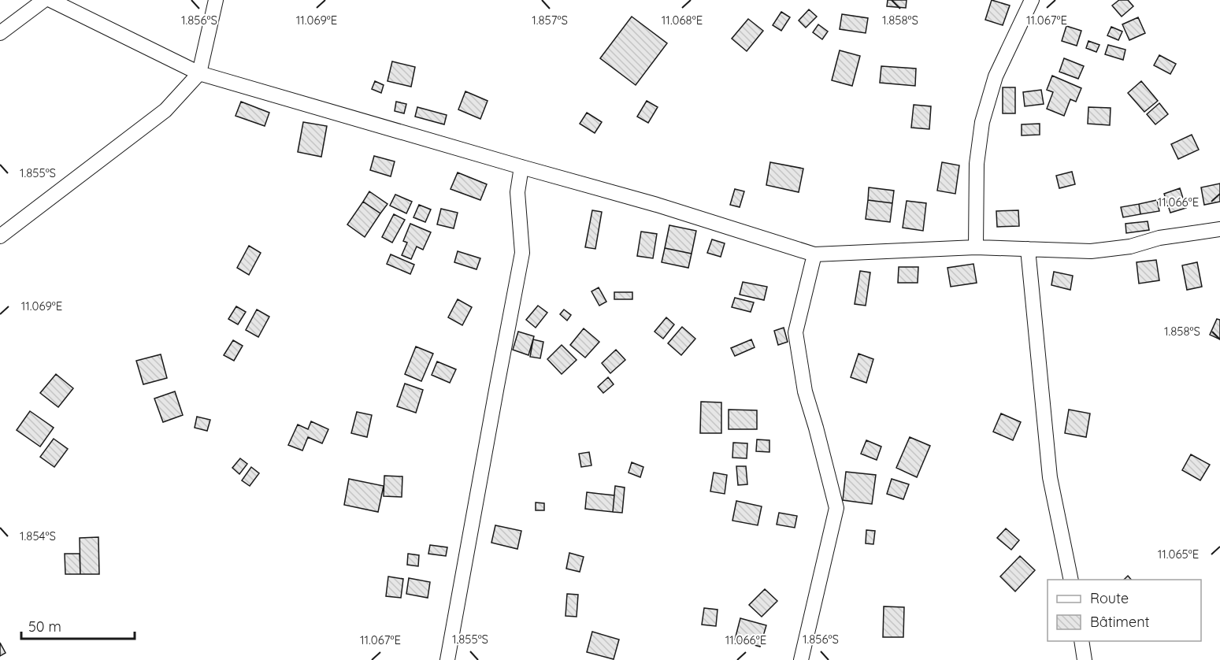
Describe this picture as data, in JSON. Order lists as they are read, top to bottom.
{
  "legend": ["Route", "Bâtiment"],
  "scale_bar": "50 m",
  "coordinates": [
    "11.069°E",
    "11.068°E",
    "11.067°E",
    "1.856°S",
    "1.857°S",
    "1.858°S",
    "1.855°S",
    "11.066°E",
    "1.854°S",
    "11.065°E"
  ]
}
